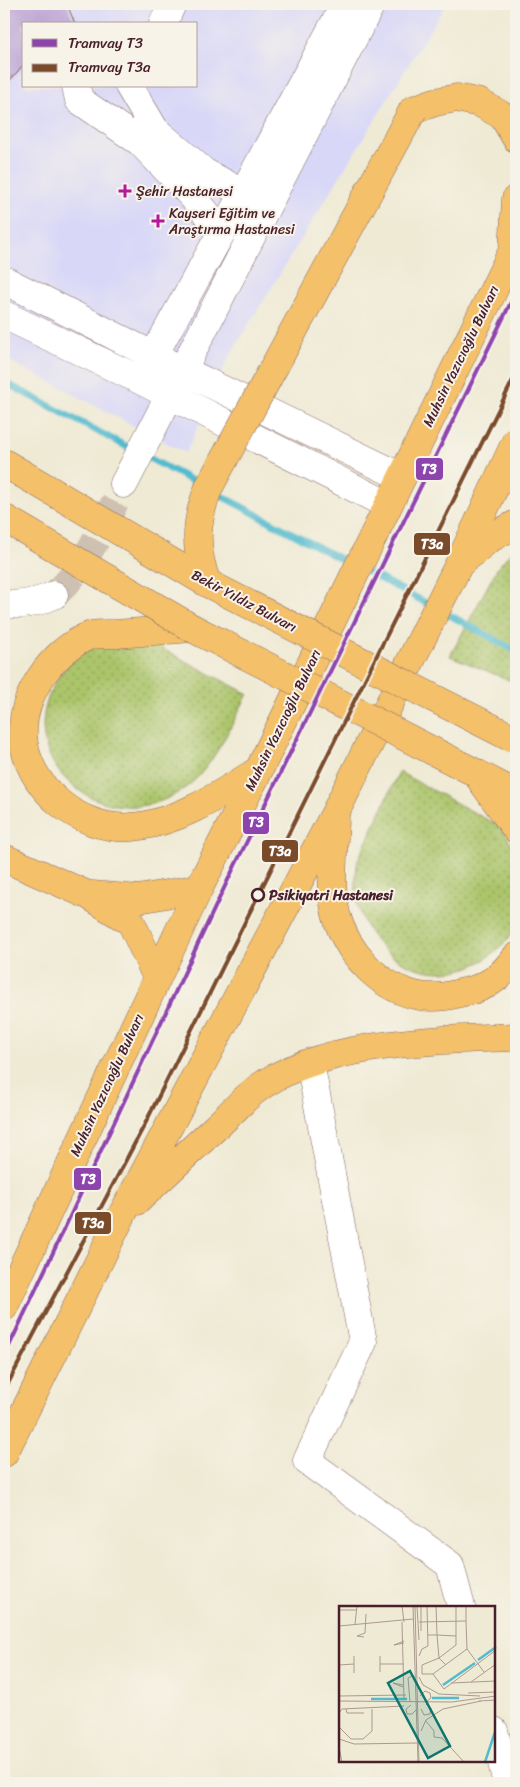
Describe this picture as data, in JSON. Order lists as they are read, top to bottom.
{
  "streets": {
    "main road": ["Muhsin Yazıcıoğlu Bulvarı", "Bekir Yıldız Bulvarı"]
  },
  "places": {
    "health": ["Şehir Hastanesi", "Kayseri Eğitim ve Araştırma Hastanesi"],
    "other": ["Psikiyatri Hastanesi"]
  },
  "lines": ["tram line T3", "tram line T3a"],
  "legend": ["Tramvay T3", "Tramvay T3a"]
}
